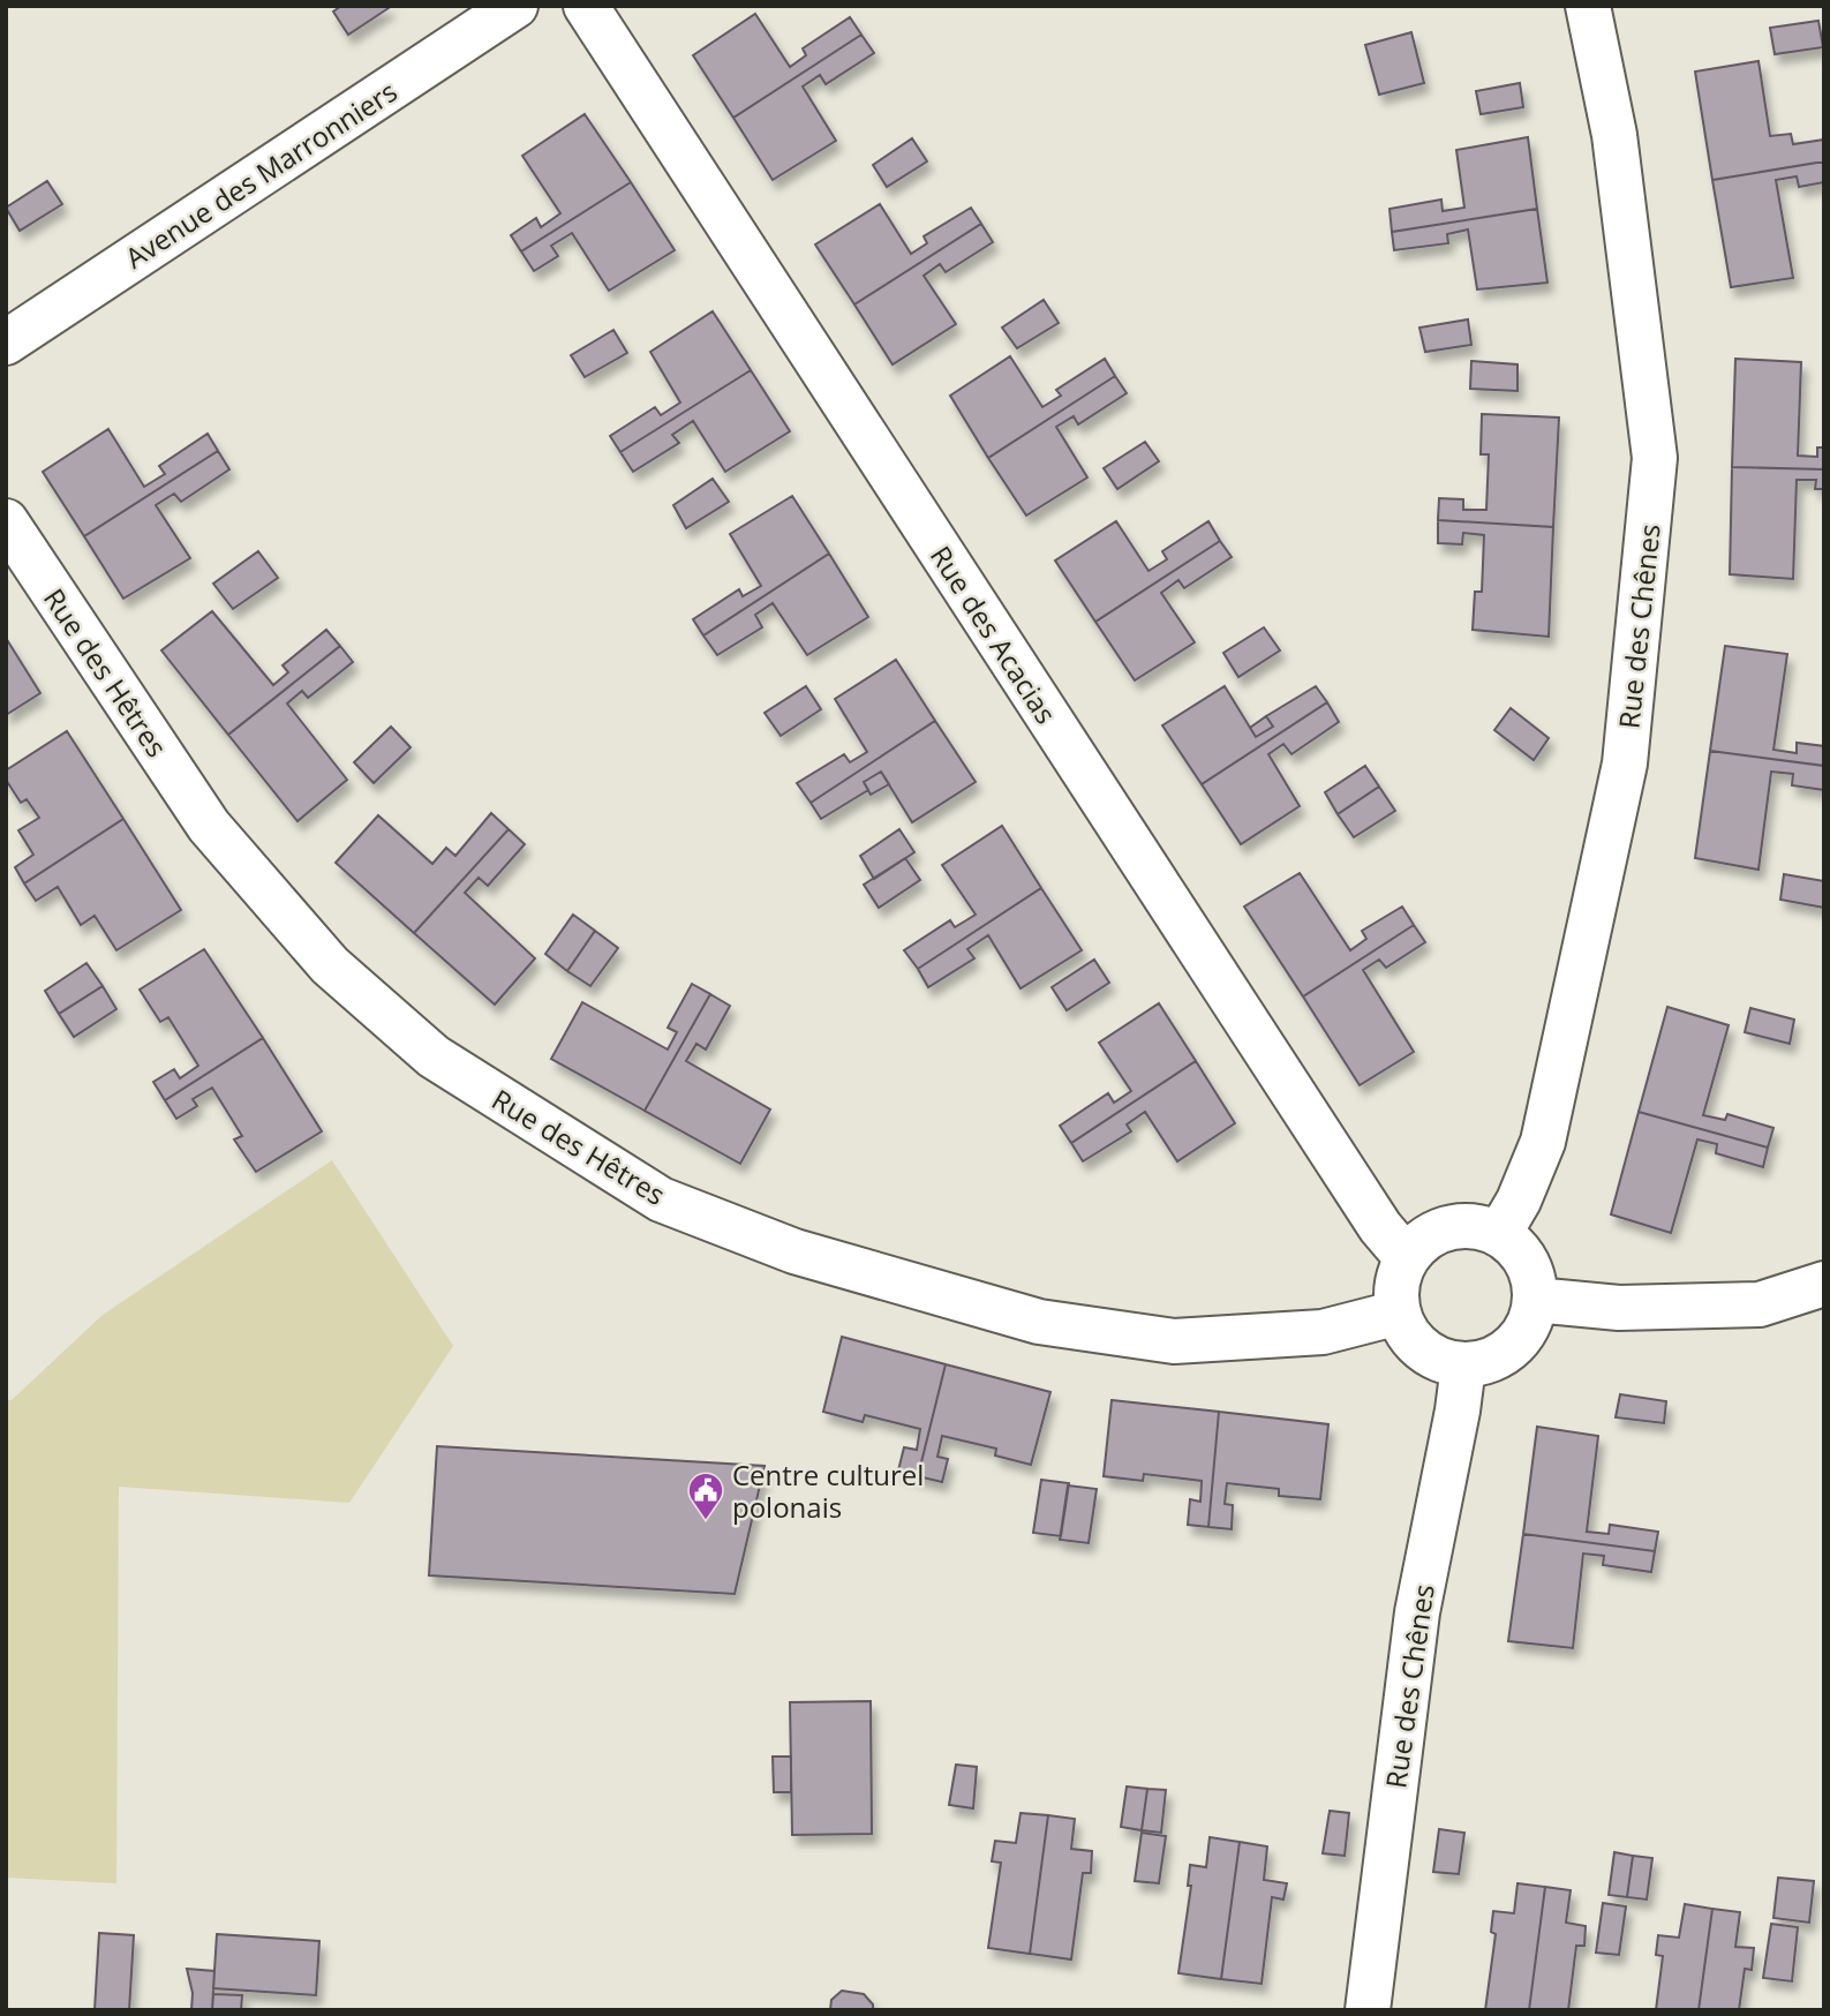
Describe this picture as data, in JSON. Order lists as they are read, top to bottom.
{
  "streets": {
    "street": [
      "Avenue des Marronniers",
      "Rue des Chênes",
      "Rue des Acacias",
      "Rue des Hêtres"
    ]
  },
  "crossings": [
    ["Rue des Chênes", "Rue des Acacias"],
    ["Rue des Chênes", "Rue des Hêtres"],
    ["Rue des Acacias", "Rue des Hêtres"]
  ],
  "places": {
    "public building": ["Centre culturel polonais"]
  }
}
